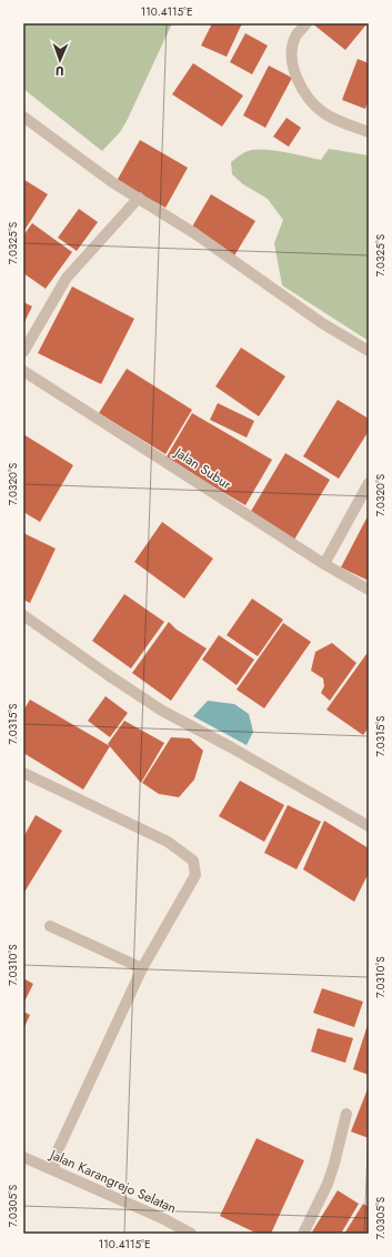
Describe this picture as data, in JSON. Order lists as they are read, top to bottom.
{
  "streets": {
    "street": ["Jalan Subur", "Jalan Karangrejo Selatan"]
  },
  "north": "bottom",
  "coordinates": [
    "110.4115°E",
    "7.0325°S",
    "7.0320°S",
    "7.0315°S",
    "7.0310°S",
    "7.0305°S"
  ]
}
